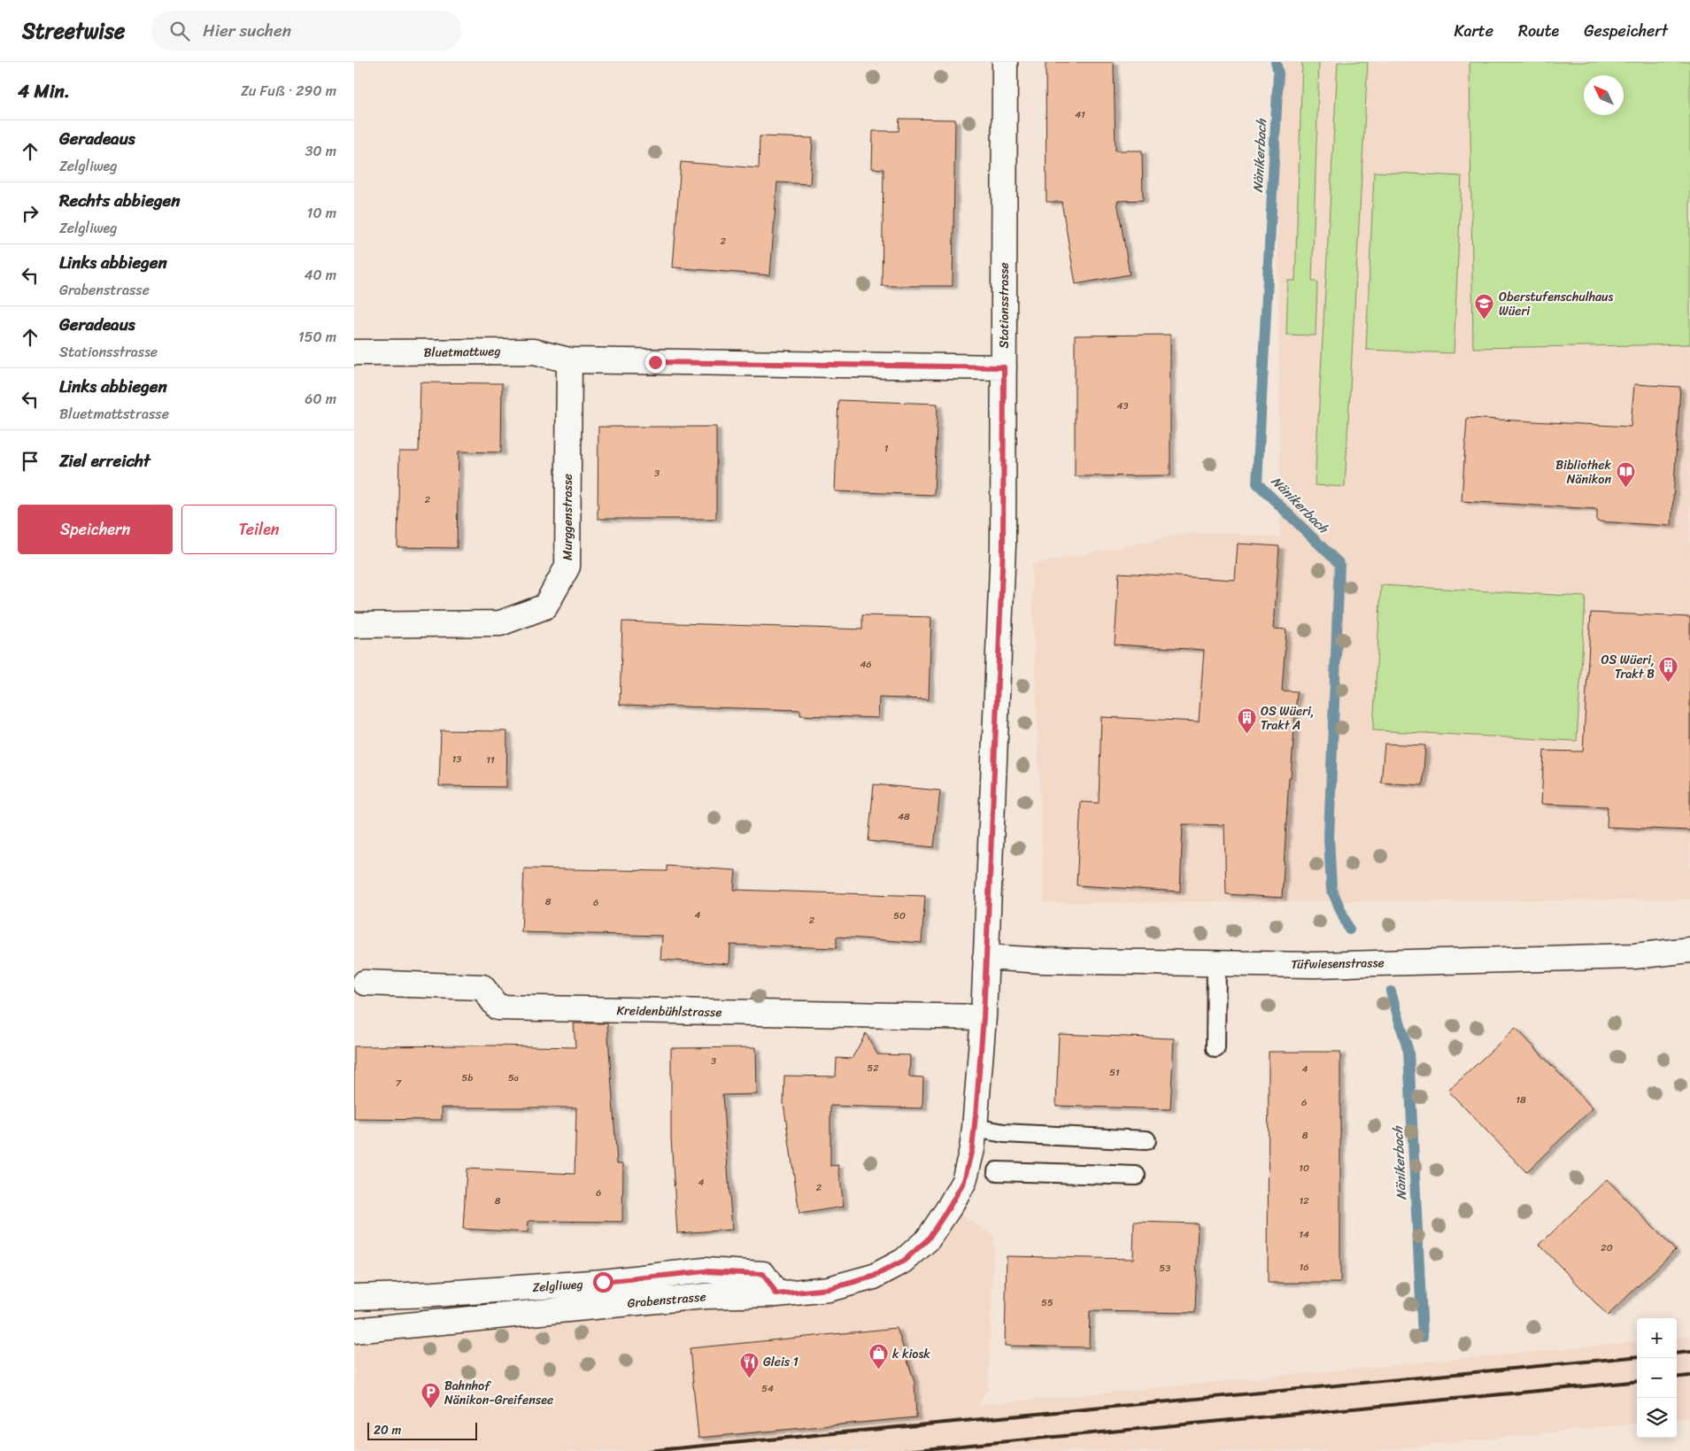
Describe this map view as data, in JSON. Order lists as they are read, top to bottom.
{
  "streets": {
    "street": [
      "Stationsstrasse",
      "Bluetmattweg",
      "Murggenstrasse",
      "Tüfwiesenstrasse",
      "Kreidenbühlstrasse",
      "Zelgliweg",
      "Grabenstrasse"
    ]
  },
  "crossings": [
    ["Stationsstrasse", "Bluetmattweg"],
    ["Stationsstrasse", "Tüfwiesenstrasse"],
    ["Stationsstrasse", "Kreidenbühlstrasse"],
    ["Stationsstrasse", "Grabenstrasse"],
    ["Bluetmattweg", "Murggenstrasse"],
    ["Zelgliweg", "Grabenstrasse"]
  ],
  "water": ["Nänikerbach"],
  "places": {
    "school or university": ["Oberstufenschulhaus Wüeri"],
    "library": ["Bibliothek Nänikon"],
    "building": ["OS Wüeri, Trakt B", "OS Wüeri, Trakt A"],
    "shop": ["k kiosk"],
    "restaurant": ["Gleis 1"],
    "parking": ["Bahnhof Nänikon-Greifensee"]
  },
  "house_numbers": [
    "41",
    "2",
    "43",
    "1",
    "3",
    "2",
    "46",
    "13",
    "11",
    "48",
    "8",
    "6",
    "4",
    "50",
    "2",
    "3",
    "52",
    "4",
    "51",
    "5b",
    "5a",
    "7",
    "18",
    "6",
    "8",
    "10",
    "4",
    "2",
    "6",
    "8",
    "12",
    "14",
    "20",
    "16",
    "53",
    "55",
    "54"
  ],
  "scale_bar": "20 m",
  "north": "top left",
  "page": {
    "header": "Streetwise",
    "search": "Hier suchen",
    "nav": ["Karte", "Route", "Gespeichert"],
    "heading": ["4 Min.", "Zu Fuß · 290 m"],
    "list": [
      ["Geradeaus", "Zelgliweg", "30 m"],
      ["Rechts abbiegen", "Zelgliweg", "10 m"],
      ["Links abbiegen", "Grabenstrasse", "40 m"],
      ["Geradeaus", "Stationsstrasse", "150 m"],
      ["Links abbiegen", "Bluetmattstrasse", "60 m"],
      "Ziel erreicht"
    ],
    "buttons": ["Speichern", "Teilen"],
    "map_buttons": ["+", "−"],
    "scale": "20 m"
  }
}
